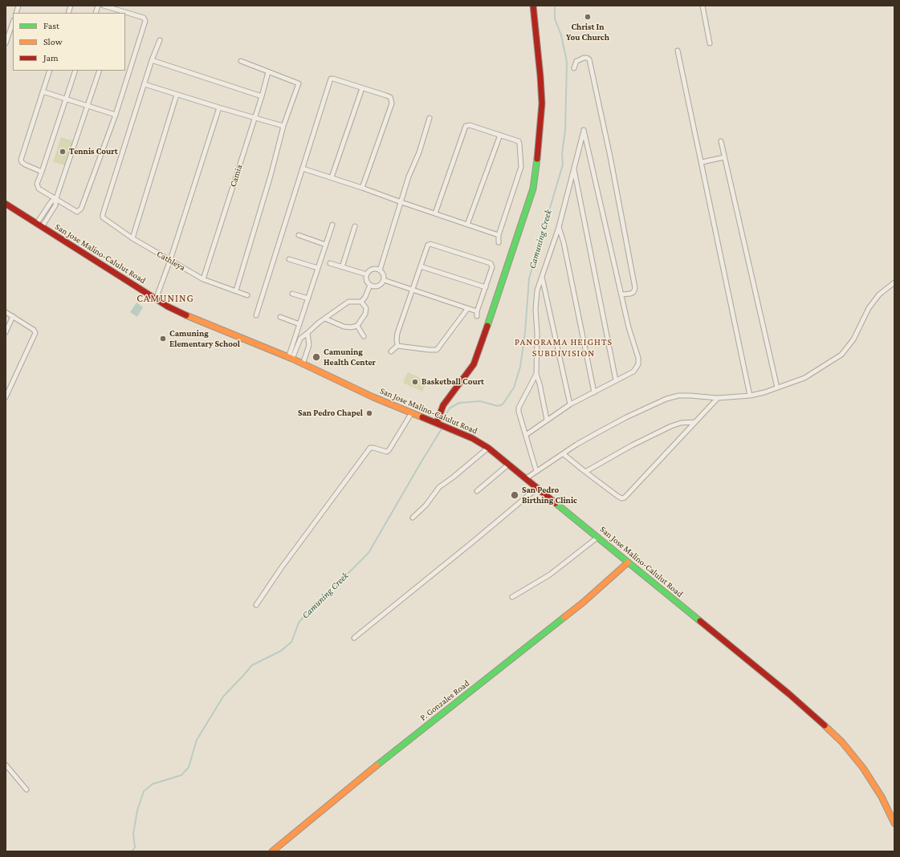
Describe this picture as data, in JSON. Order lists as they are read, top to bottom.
{
  "streets": {
    "main road": ["San Jose Malino-Calulut Road", "P. Gonzales Road"],
    "street": ["Camia", "Cathleya"]
  },
  "crossings": [
    ["Camia", "Cathleya"],
    ["San Jose Malino-Calulut Road", "P. Gonzales Road"]
  ],
  "districts": ["CAMUNING", "PANORAMA HEIGHTS SUBDIVISION"],
  "water": ["Camuning Creek"],
  "places": [
    "Christ In You Church",
    "Tennis Court",
    "Camuning Elementary School",
    "Camuning Health Center",
    "Basketball Court",
    "San Pedro Chapel",
    "San Pedro Birthing Clinic"
  ],
  "legend": ["Fast", "Slow", "Jam"]
}
